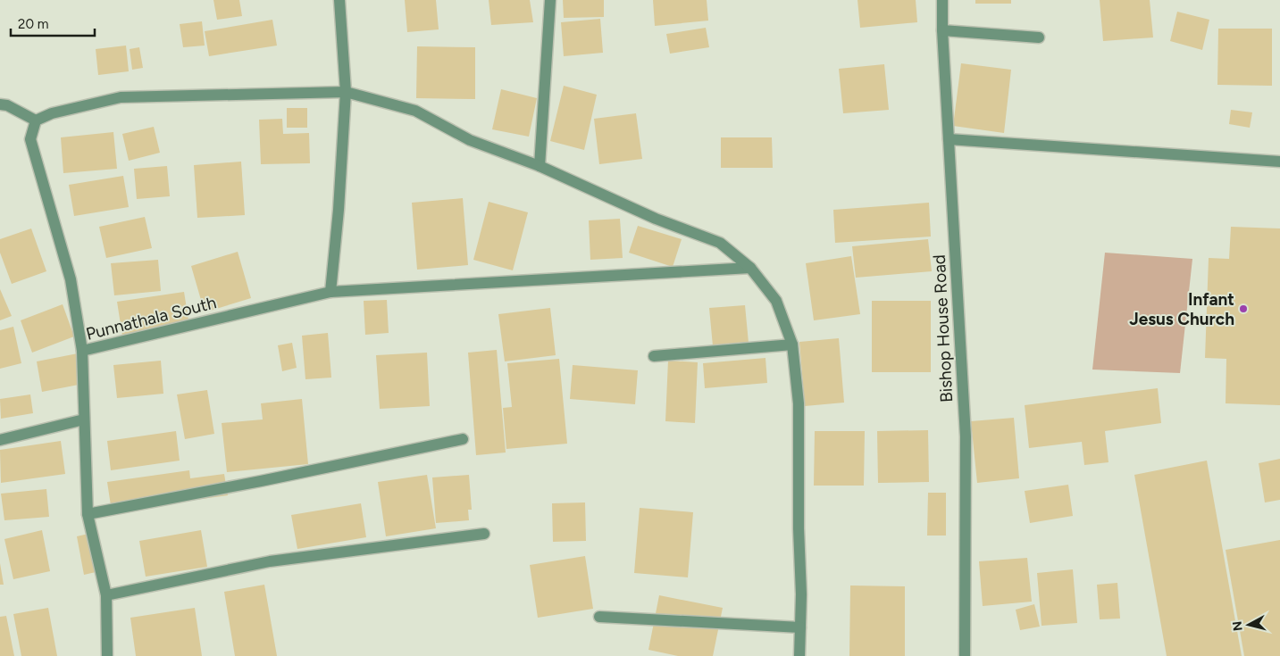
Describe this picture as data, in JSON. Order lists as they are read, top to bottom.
{
  "streets": {
    "street": ["Punnathala South", "Bishop House Road"]
  },
  "places": ["Infant Jesus Church"],
  "scale_bar": "20 m",
  "north": "left"
}
